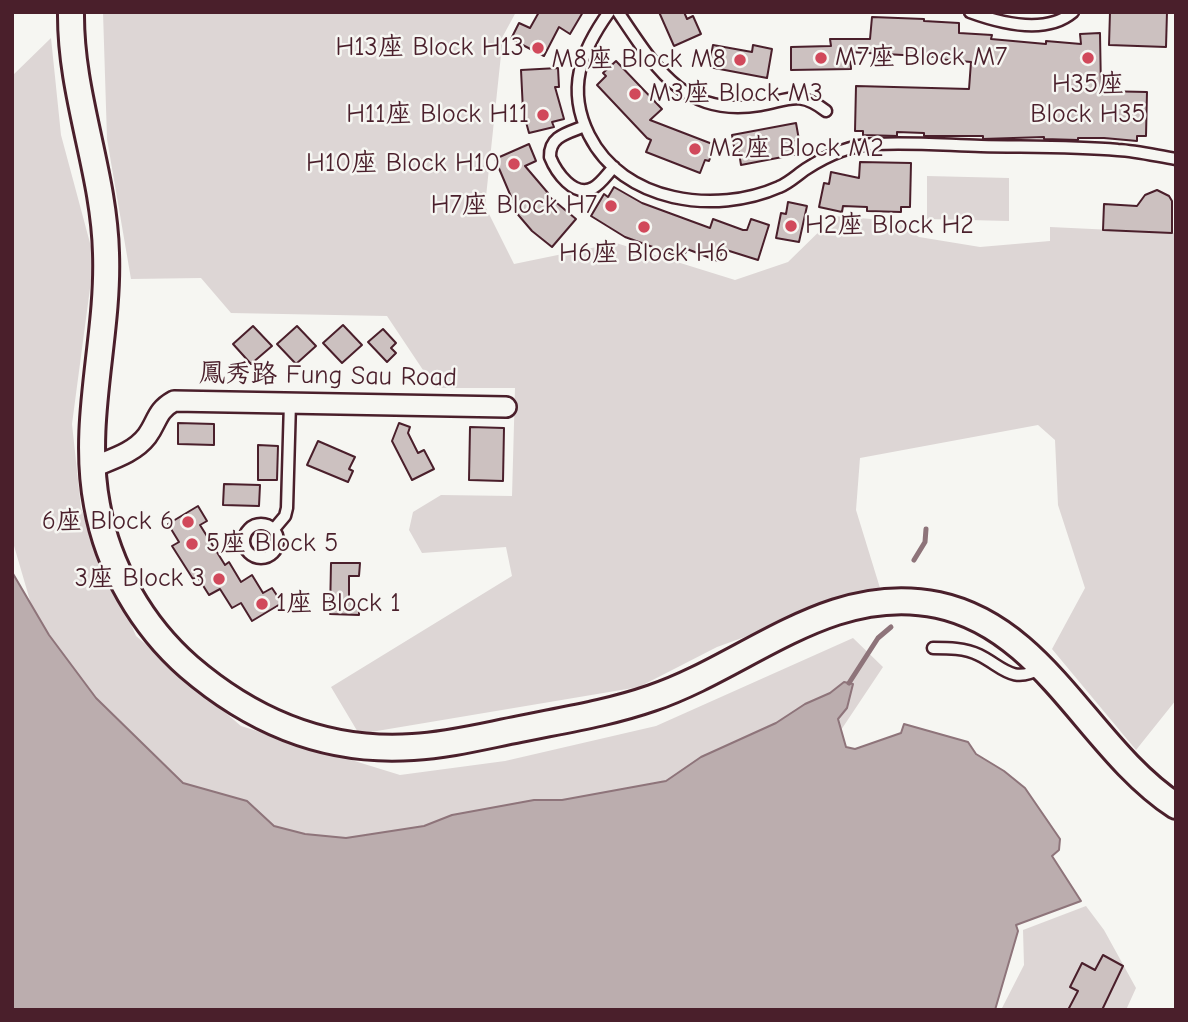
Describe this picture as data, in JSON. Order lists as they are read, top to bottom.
{
  "streets": {
    "street": ["鳳秀路 Fung Sau Road"]
  },
  "places": [
    "H13座 Block H13",
    "M7座 Block M7",
    "H35座 Block H35",
    "M8座 Block M8",
    "M3座 Block M3",
    "H11座 Block H11",
    "M2座 Block M2",
    "H10座 Block H10",
    "H7座 Block H7",
    "H2座 Block H2",
    "H6座 Block H6",
    "6座 Block 6",
    "5座 Block 5",
    "3座 Block 3",
    "1座 Block 1"
  ]
}
